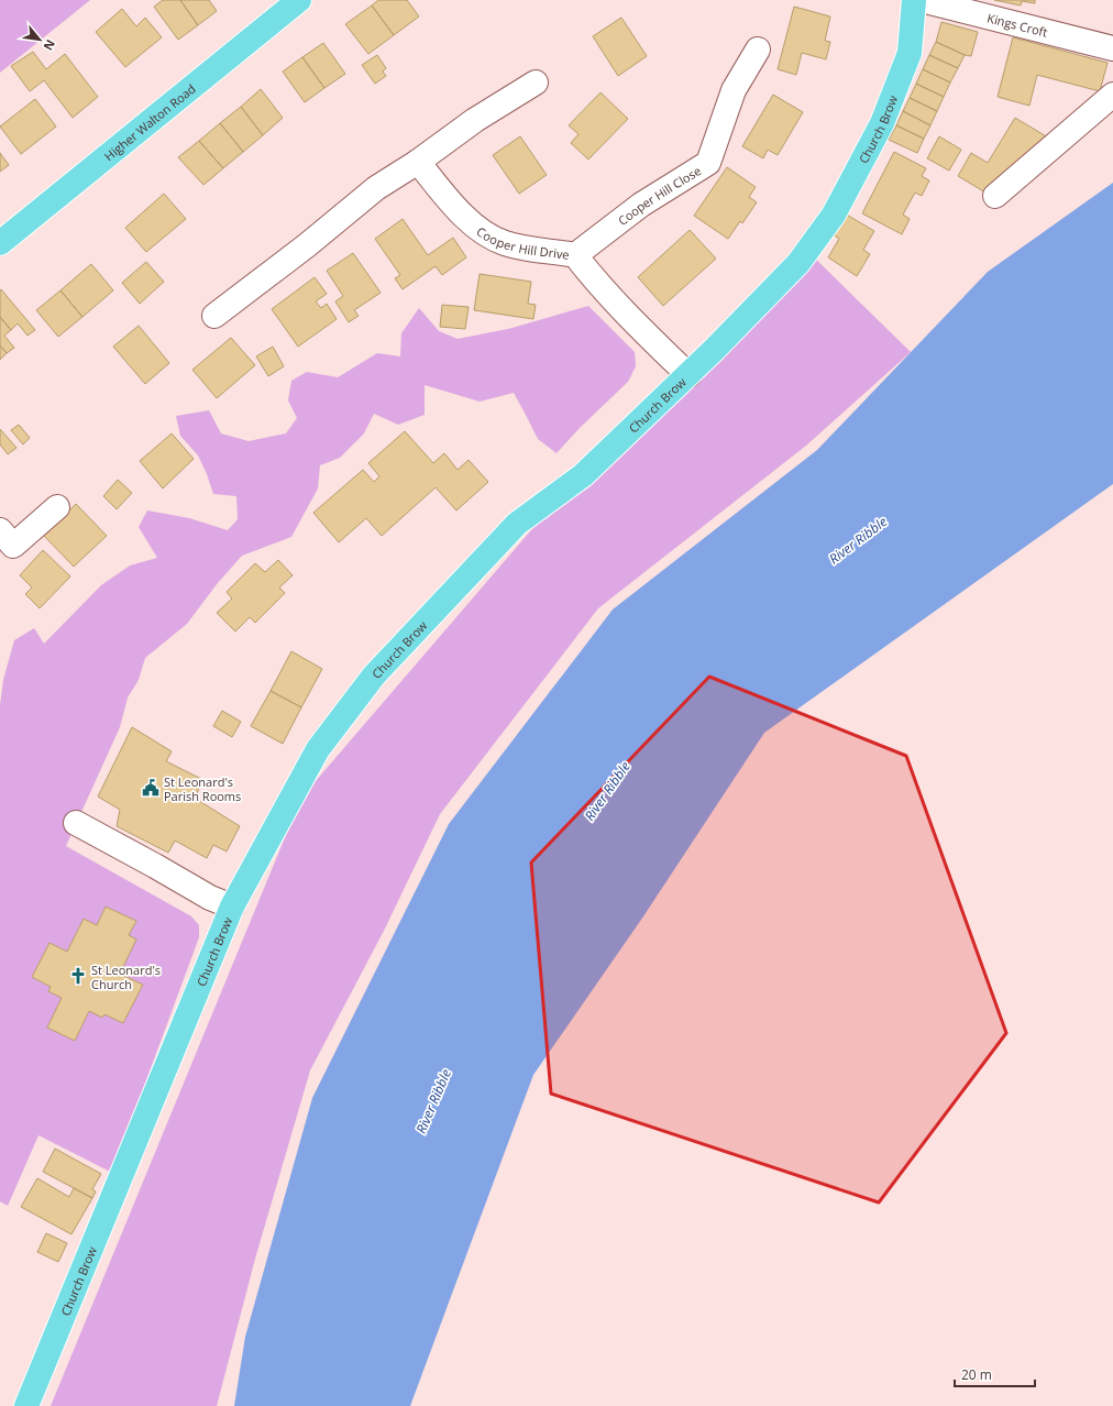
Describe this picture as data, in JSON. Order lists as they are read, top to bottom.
{
  "streets": {
    "main road": ["Higher Walton Road", "Church Brow"],
    "street": ["Kings Croft", "Cooper Hill Close", "Cooper Hill Drive"]
  },
  "crossings": [
    ["Church Brow", "Cooper Hill Drive"],
    ["Cooper Hill Close", "Cooper Hill Drive"]
  ],
  "water": ["River Ribble"],
  "places": {
    "public building": ["St Leonard's Parish Rooms"],
    "church": ["St Leonard's Church"]
  },
  "scale_bar": "20 m",
  "north": "bottom right"
}
